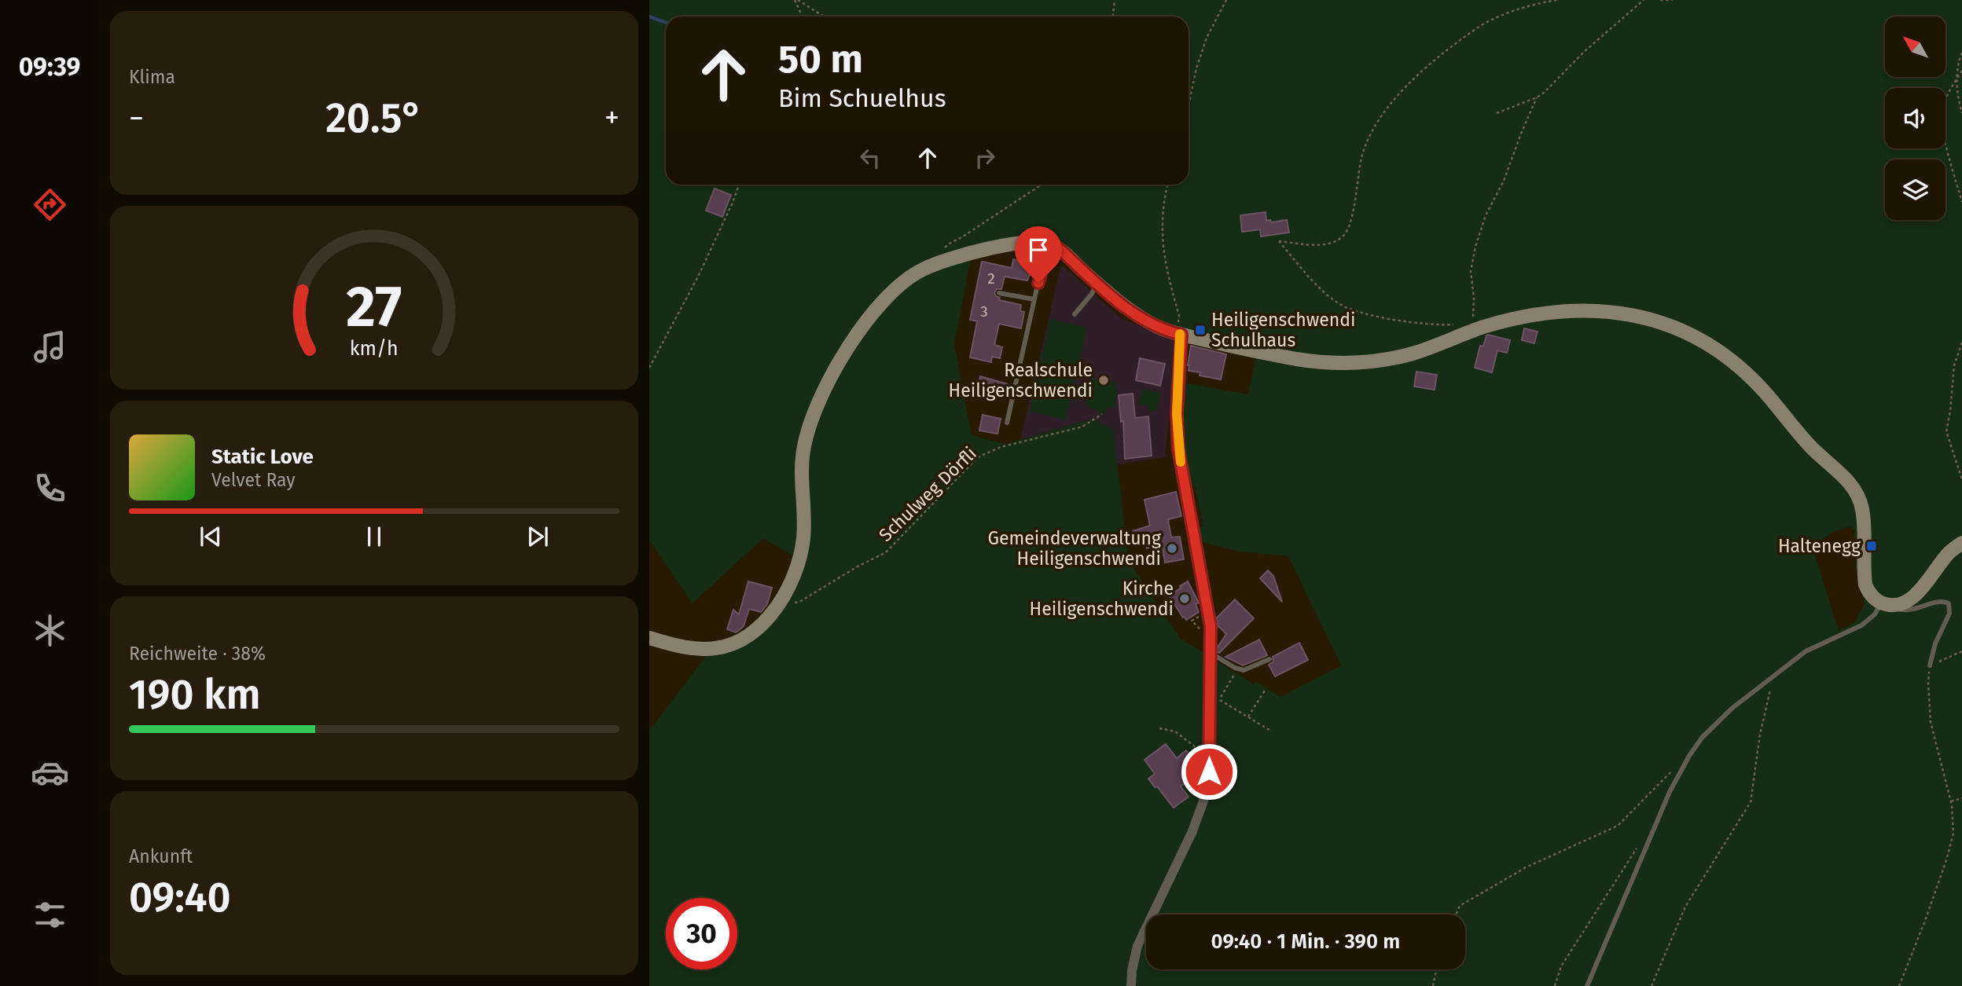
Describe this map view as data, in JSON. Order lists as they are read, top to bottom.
{
  "streets": {
    "path": ["Schulweg Dörfli"]
  },
  "places": {
    "transit": ["Heiligenschwendi Schulhaus", "Haltenegg"],
    "other": ["Realschule Heiligenschwendi", "Gemeindeverwaltung Heiligenschwendi", "Kirche Heiligenschwendi"]
  },
  "house_numbers": ["2", "3"],
  "north": "top left",
  "page": {
    "tabs": "09:39",
    "tile": [
      "Klima",
      ["Reichweite · 38%", "190 km"],
      ["Ankunft", "09:40"]
    ],
    "turn": ["50 m", "Bim Schuelhus"],
    "heat": ["−", "20.5°", "+"],
    "song": ["Static Love", "Velvet Ray"],
    "limit": "30",
    "trip": "09:40 · 1 Min. · 390 m",
    "gauge": ["27", "km/h"]
  }
}
